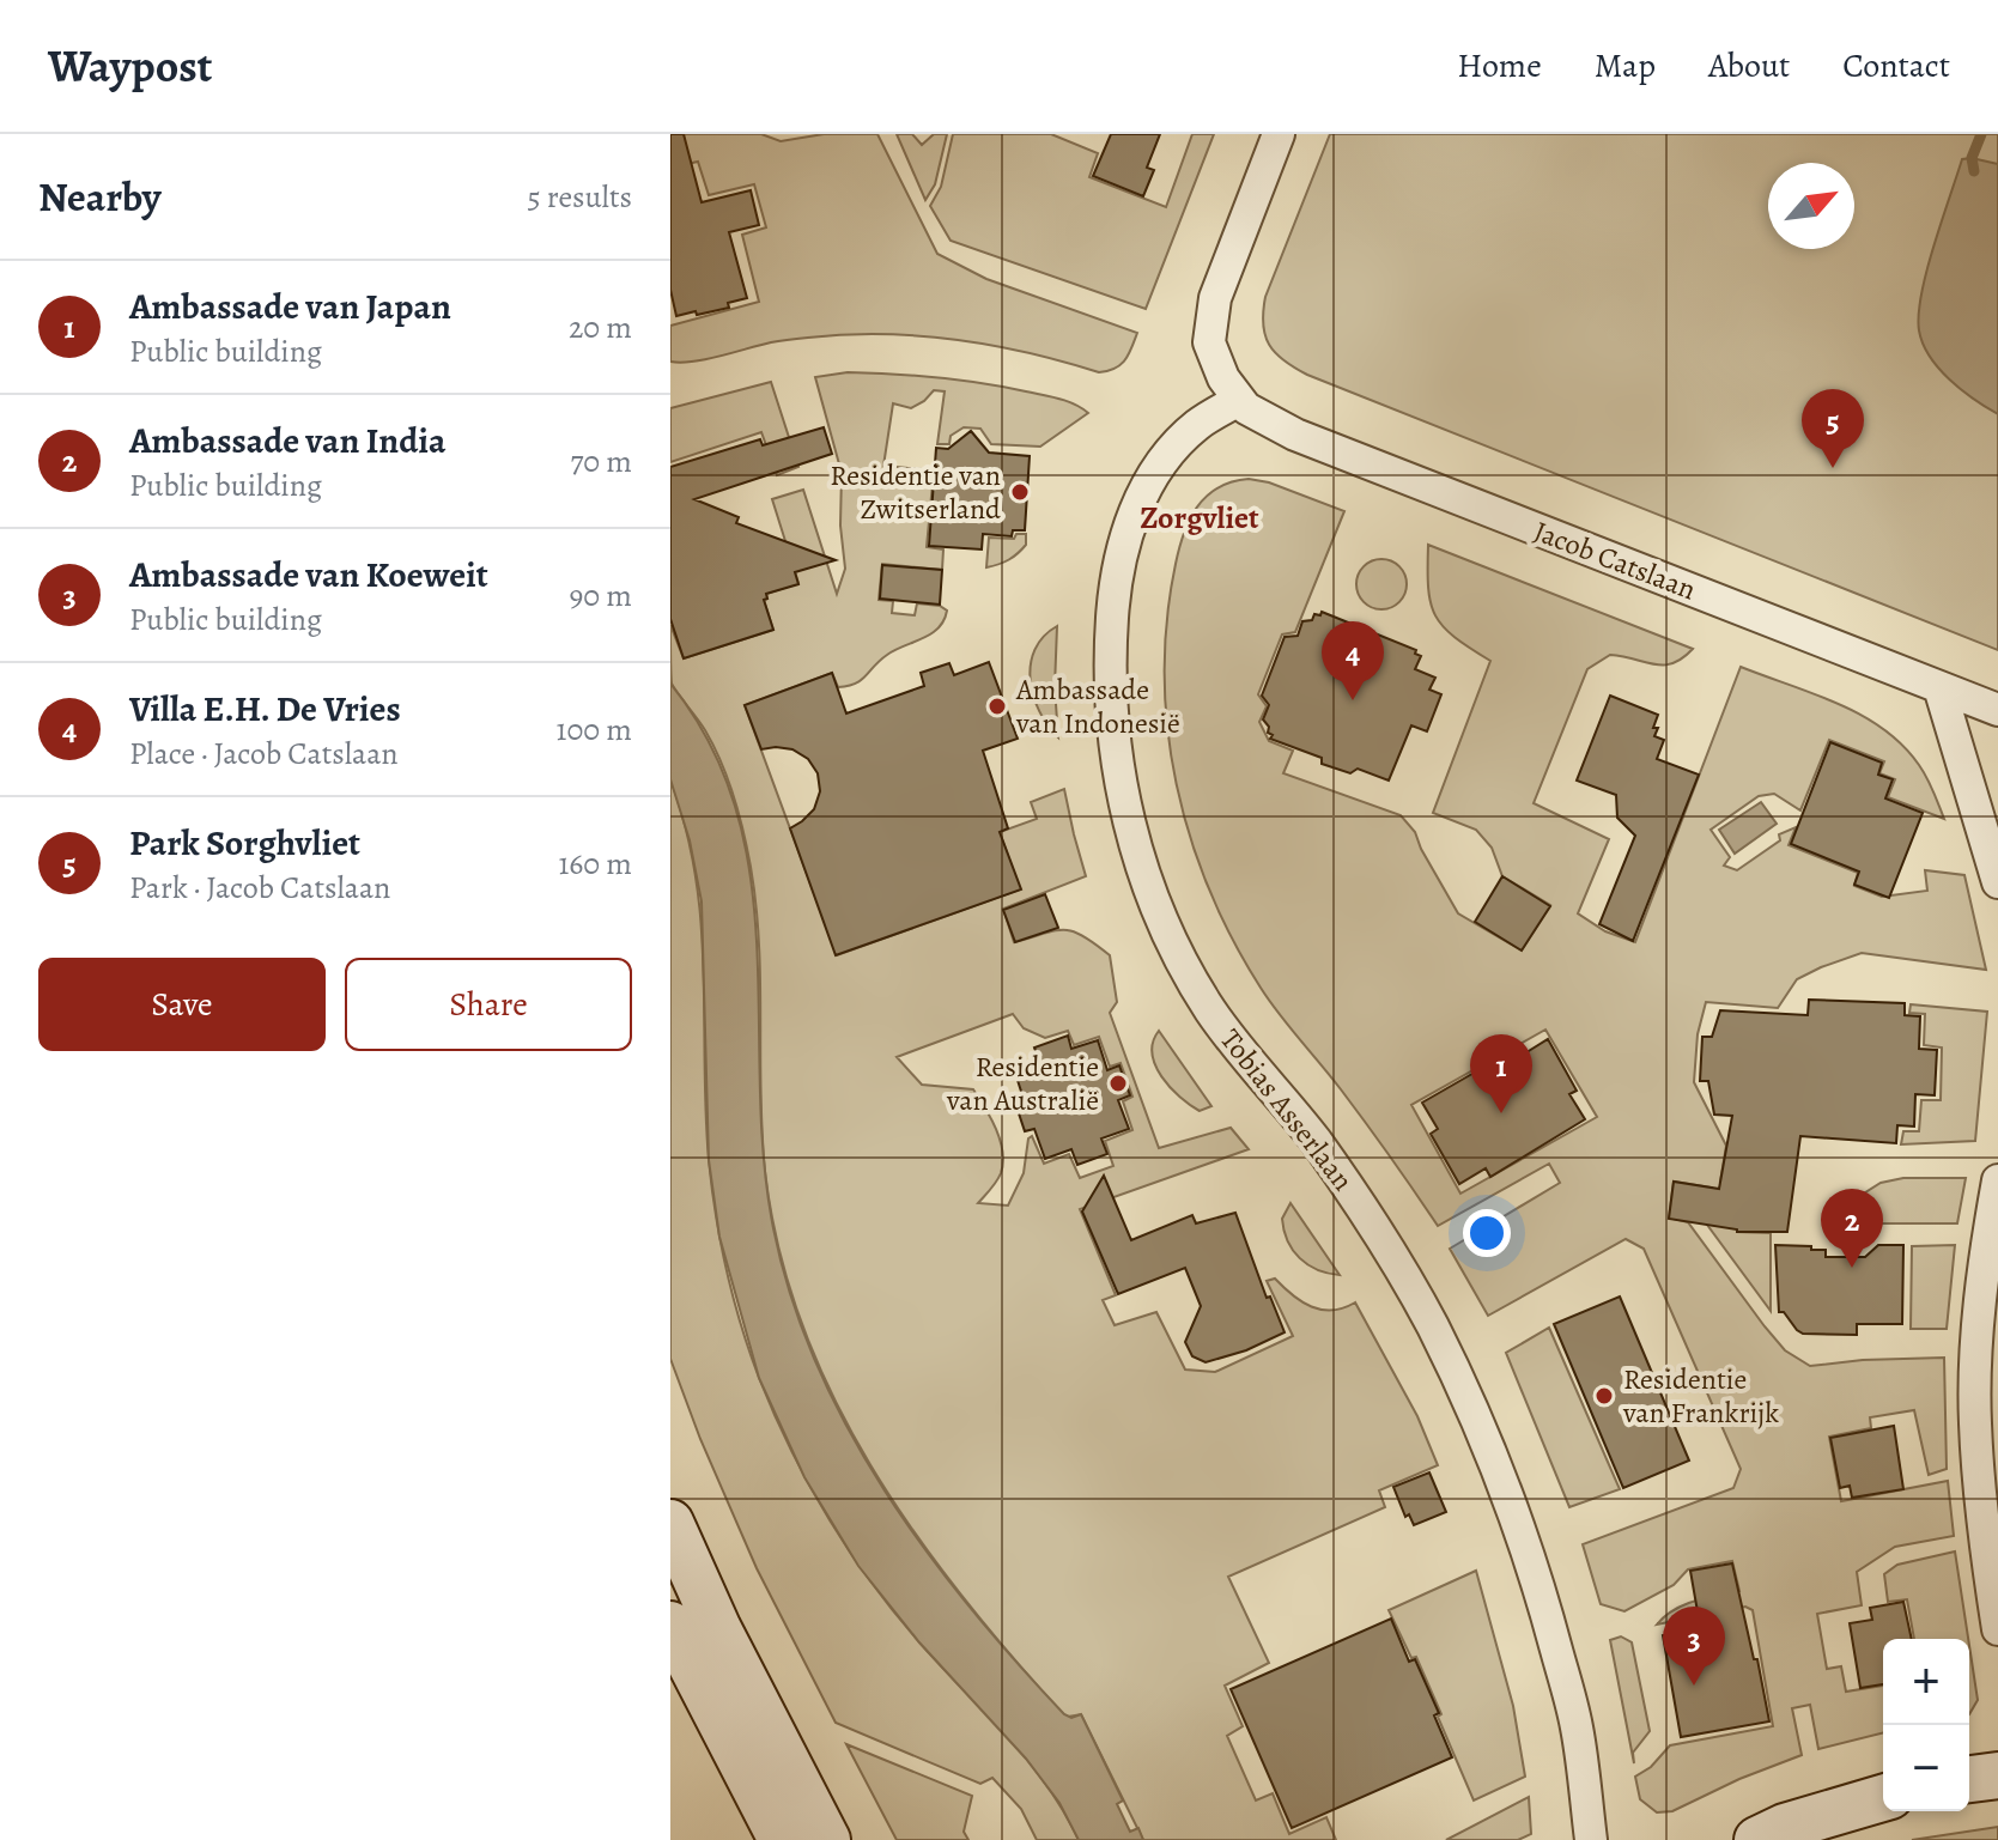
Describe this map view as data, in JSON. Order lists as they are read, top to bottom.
{
  "streets": {
    "street": ["Jacob Catslaan", "Tobias Asserlaan"]
  },
  "crossings": [
    ["Jacob Catslaan", "Tobias Asserlaan"]
  ],
  "districts": ["Zorgvliet"],
  "places": [
    "Residentie van Zwitserland",
    "Ambassade van Indonesië",
    "Residentie van Australië",
    "Residentie van Frankrijk"
  ],
  "north": "top right",
  "page": {
    "header": "Waypost",
    "nav": [
      "Home",
      "Map",
      "About",
      "Contact"
    ],
    "heading": ["Nearby", "5 results"],
    "list": [
      {
        "mark": "1",
        "name": "Ambassade van Japan",
        "note": "Public building",
        "value": "20 m"
      },
      {
        "mark": "2",
        "name": "Ambassade van India",
        "note": "Public building",
        "value": "70 m"
      },
      {
        "mark": "3",
        "name": "Ambassade van Koeweit",
        "note": "Public building",
        "value": "90 m"
      },
      {
        "mark": "4",
        "name": "Villa E.H. De Vries",
        "note": "Place · Jacob Catslaan",
        "value": "100 m"
      },
      {
        "mark": "5",
        "name": "Park Sorghvliet",
        "note": "Park · Jacob Catslaan",
        "value": "160 m"
      }
    ],
    "pins": [
      "5",
      "4",
      "1",
      "2",
      "3"
    ],
    "buttons": ["Save", "Share"],
    "map_buttons": ["+", "−"]
  }
}
